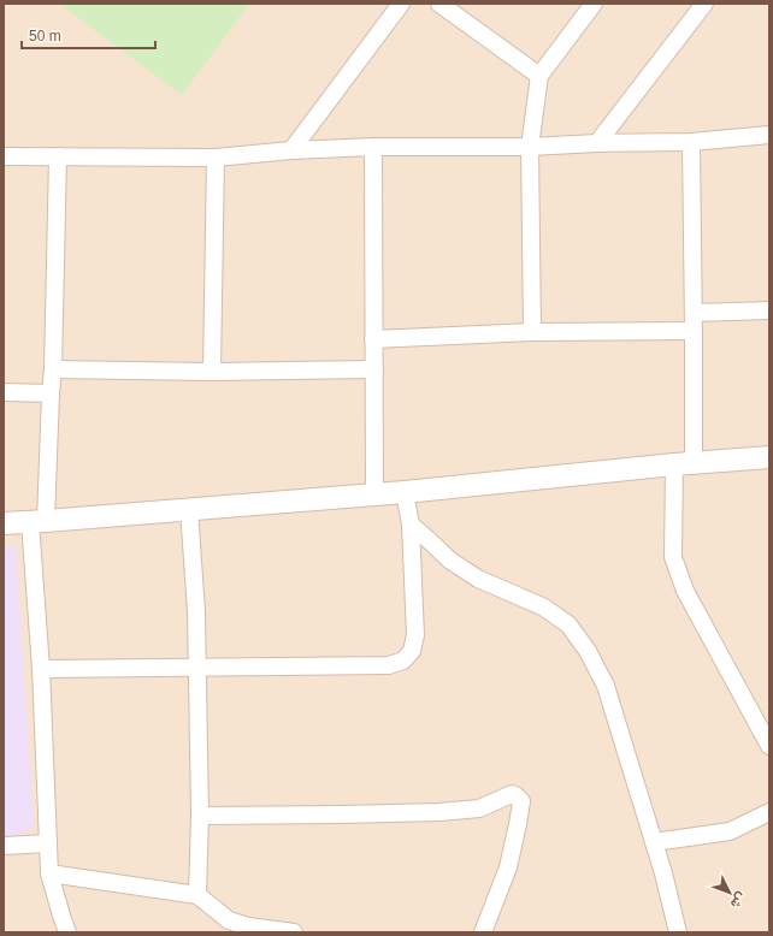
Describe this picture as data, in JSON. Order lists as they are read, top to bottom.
{
  "scale_bar": "50 m",
  "north": "bottom right"
}
